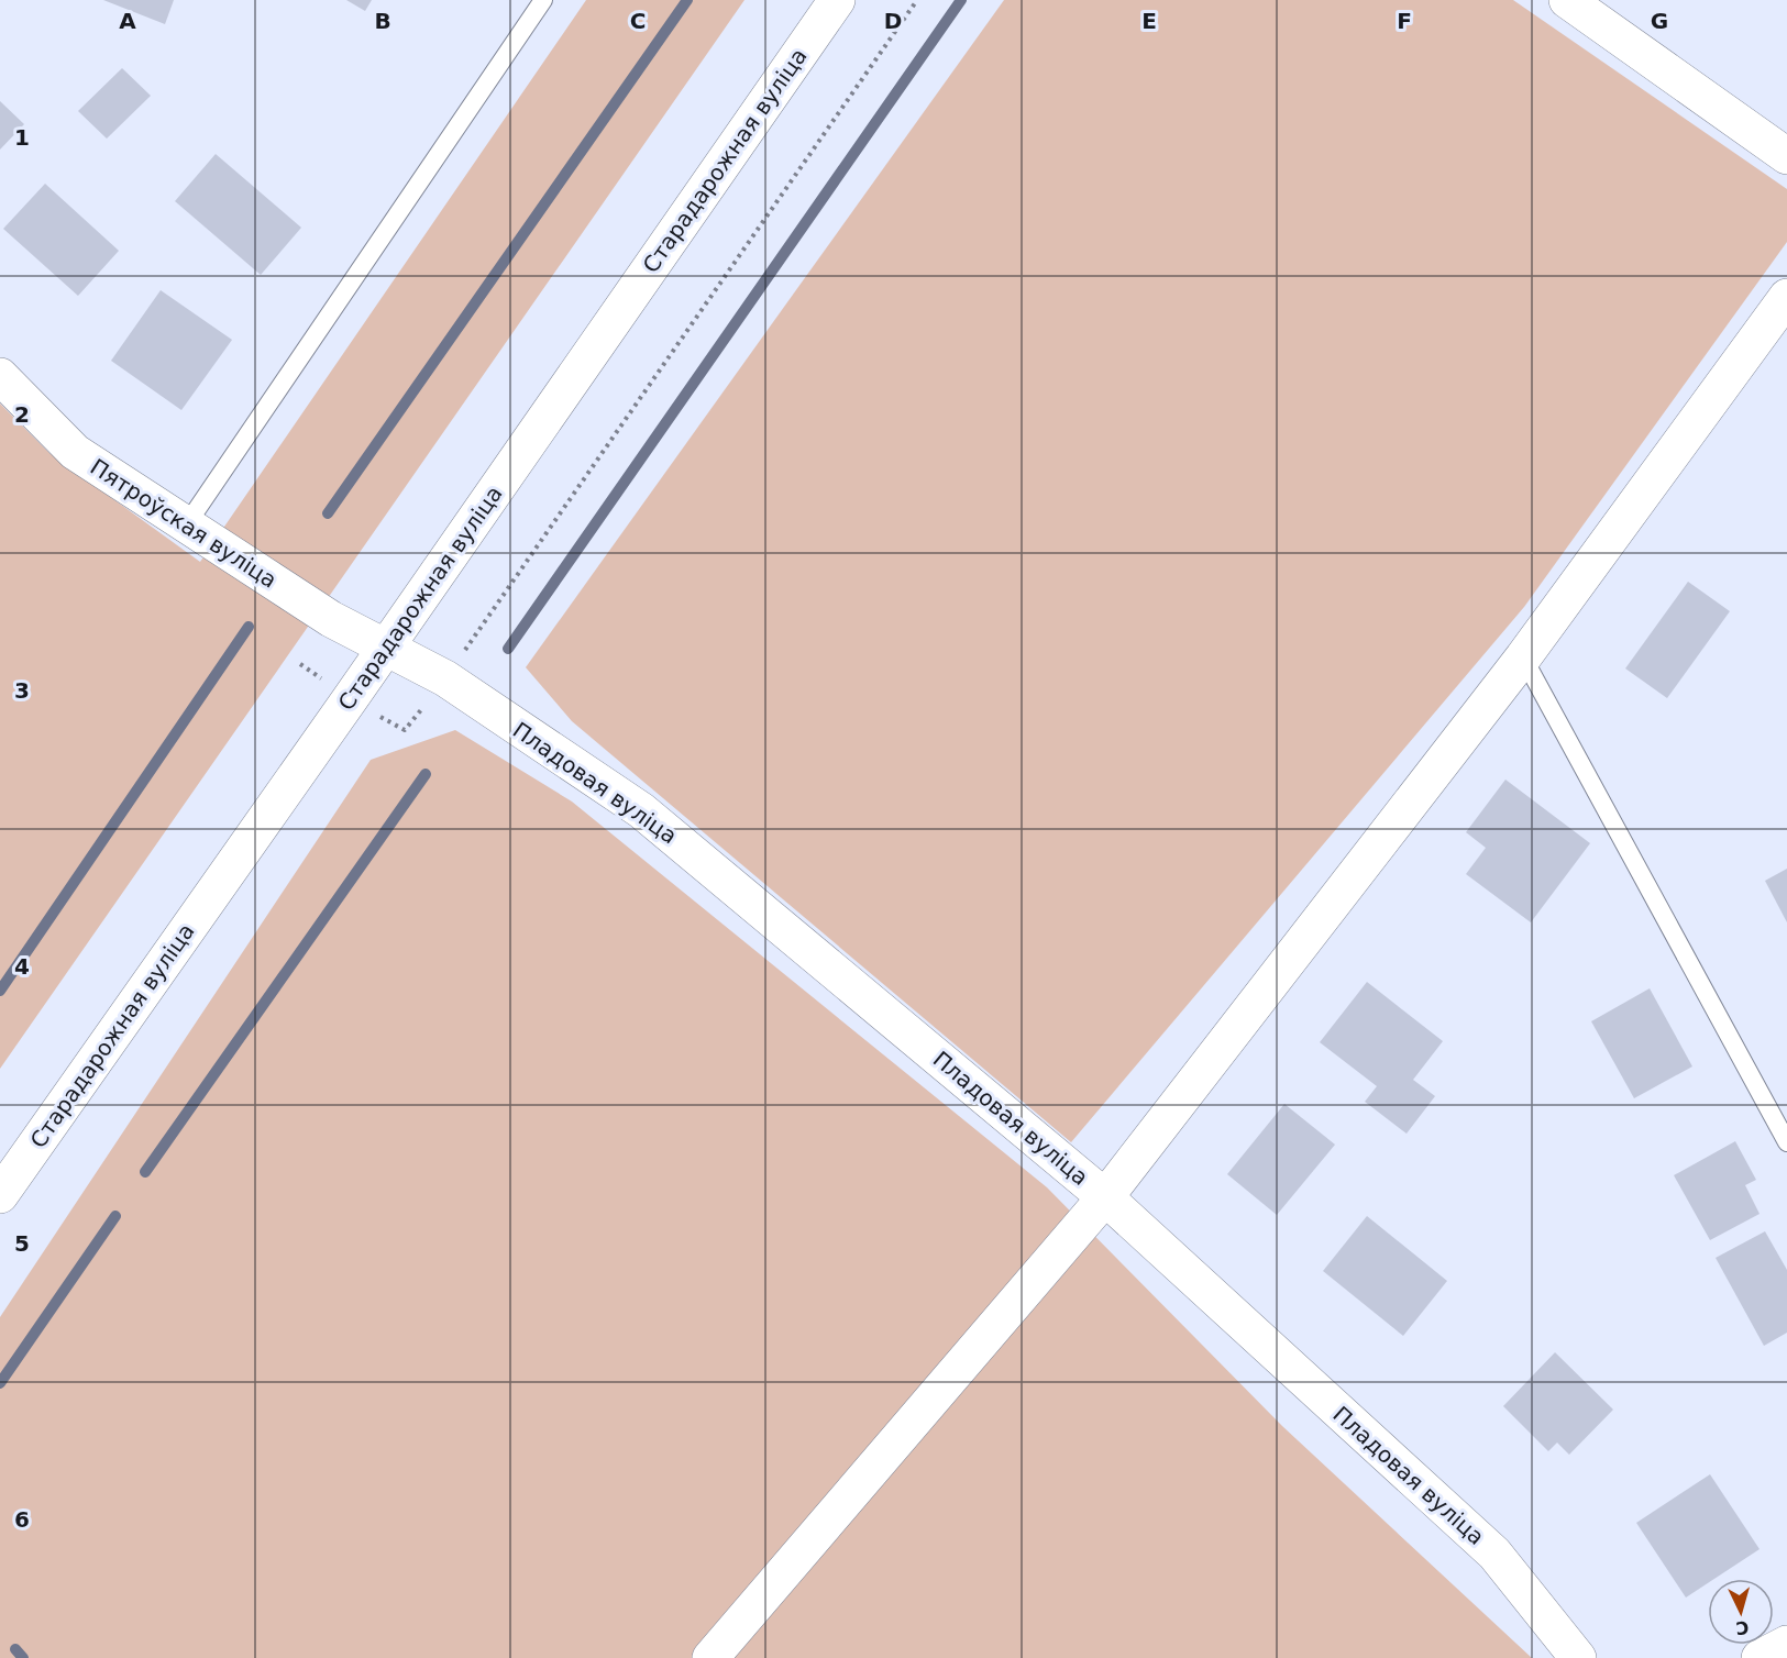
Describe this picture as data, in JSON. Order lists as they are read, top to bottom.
{
  "streets": {
    "street": ["Старадарожная вуліца", "Пятроўская вуліца", "Пладовая вуліца"]
  },
  "crossings": [
    ["Старадарожная вуліца", "Пятроўская вуліца"],
    ["Старадарожная вуліца", "Пладовая вуліца"],
    ["Пятроўская вуліца", "Пладовая вуліца"]
  ],
  "north": "bottom",
  "grid": {
    "columns": [
      "A",
      "B",
      "C",
      "D",
      "E",
      "F",
      "G"
    ],
    "rows": [
      "1",
      "2",
      "3",
      "4",
      "5",
      "6"
    ]
  }
}
